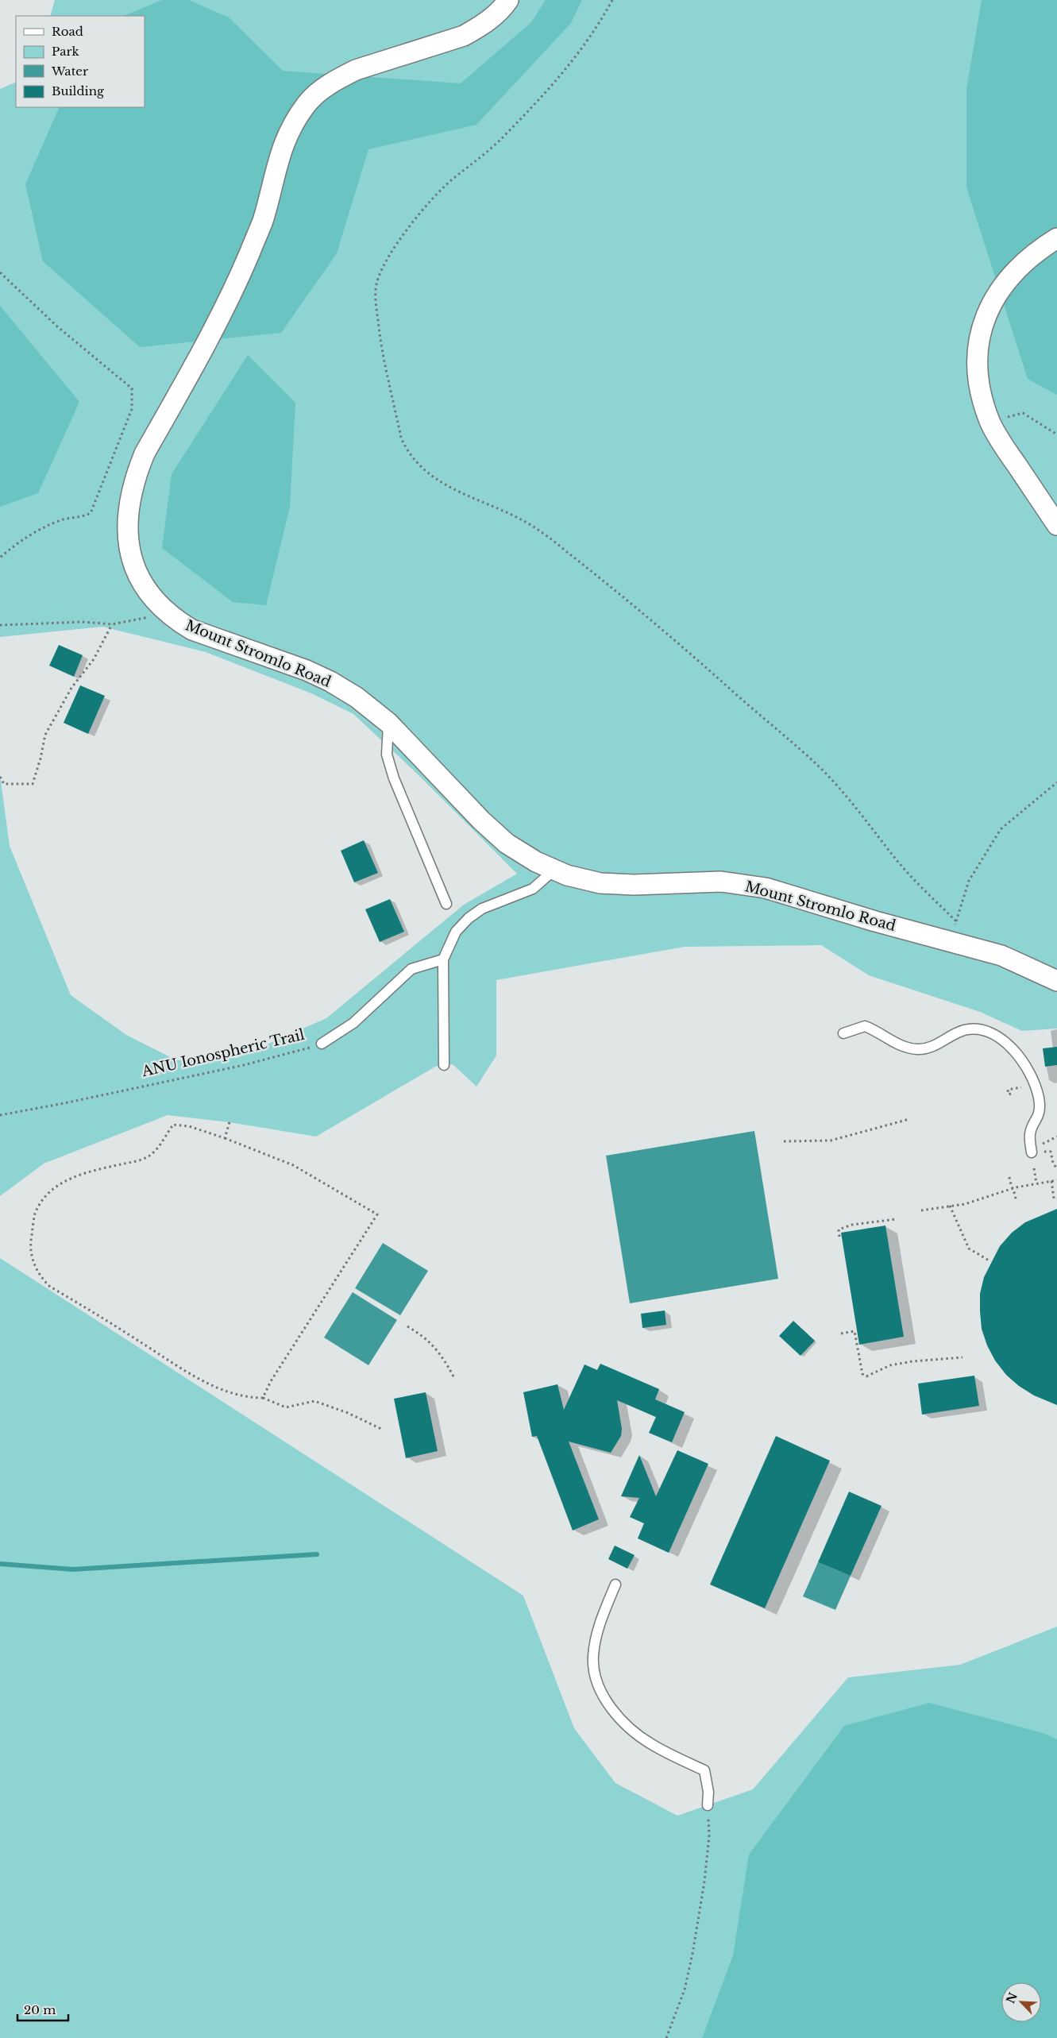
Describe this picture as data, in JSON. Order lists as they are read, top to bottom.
{
  "streets": {
    "street": ["Mount Stromlo Road"],
    "lane": ["ANU Ionospheric Trail"]
  },
  "legend": [
    "Road",
    "Park",
    "Water",
    "Building"
  ],
  "scale_bar": "20 m",
  "north": "top left"
}
